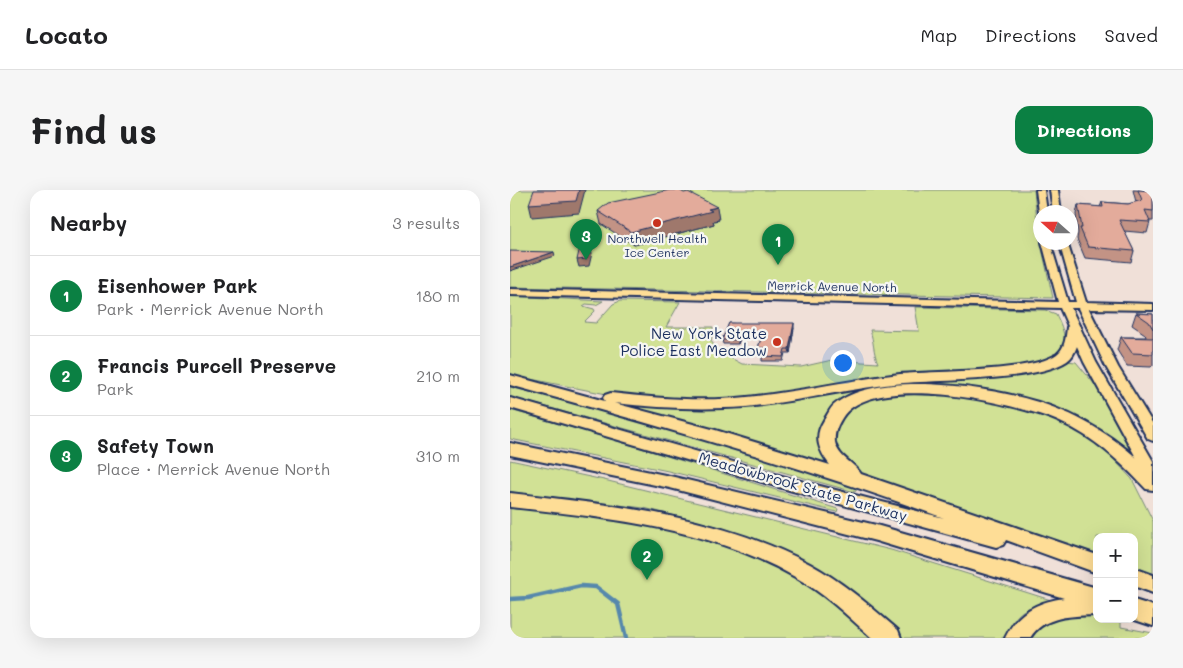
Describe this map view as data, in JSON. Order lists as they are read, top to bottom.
{
  "streets": {
    "highway": ["Meadowbrook State Parkway"],
    "main road": ["Merrick Avenue North"]
  },
  "places": ["Northwell Health Ice Center", "New York State Police East Meadow"],
  "north": "left",
  "page": {
    "header": "Locato",
    "nav": ["Map", "Directions", "Saved"],
    "buttons": "Directions",
    "title": "Find us",
    "heading": ["Nearby", "3 results"],
    "pins": ["3", "1", "2"],
    "list": [
      {
        "mark": "1",
        "name": "Eisenhower Park",
        "note": "Park · Merrick Avenue North",
        "value": "180 m"
      },
      {
        "mark": "2",
        "name": "Francis Purcell Preserve",
        "note": "Park",
        "value": "210 m"
      },
      {
        "mark": "3",
        "name": "Safety Town",
        "note": "Place · Merrick Avenue North",
        "value": "310 m"
      }
    ],
    "map_buttons": ["+", "−"]
  }
}
